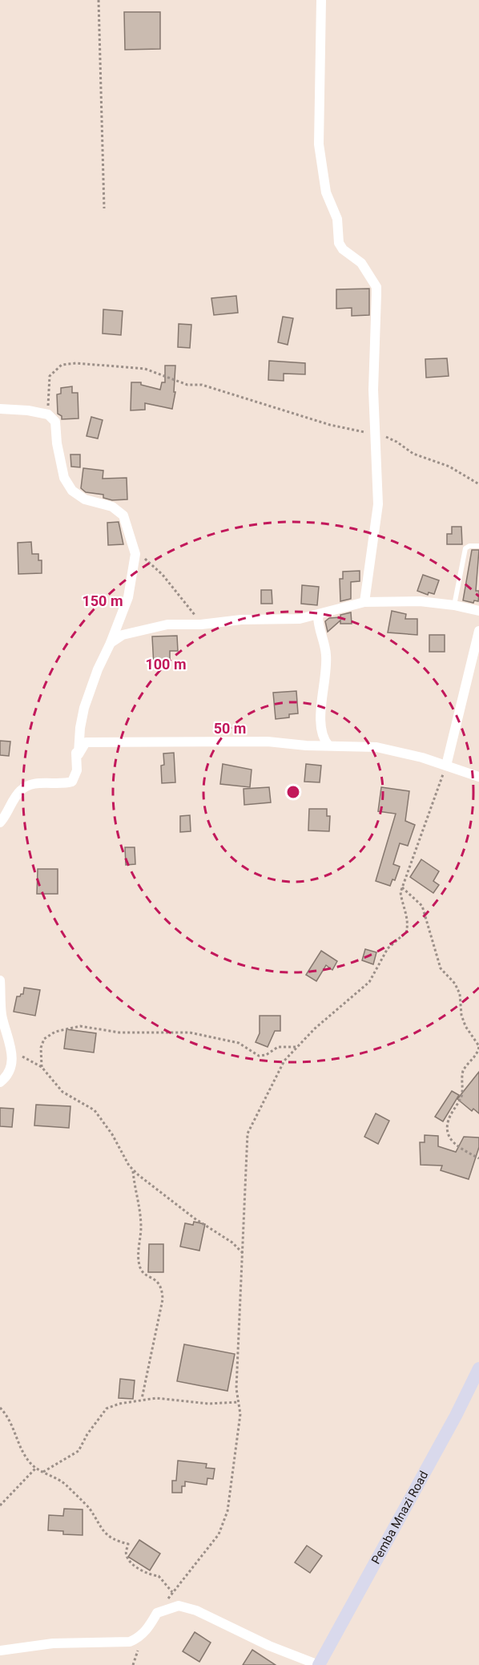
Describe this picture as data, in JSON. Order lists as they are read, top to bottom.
{
  "streets": {
    "main road": ["Pemba Mnazi Road"]
  },
  "rings": ["150 m", "100 m", "50 m"]
}
